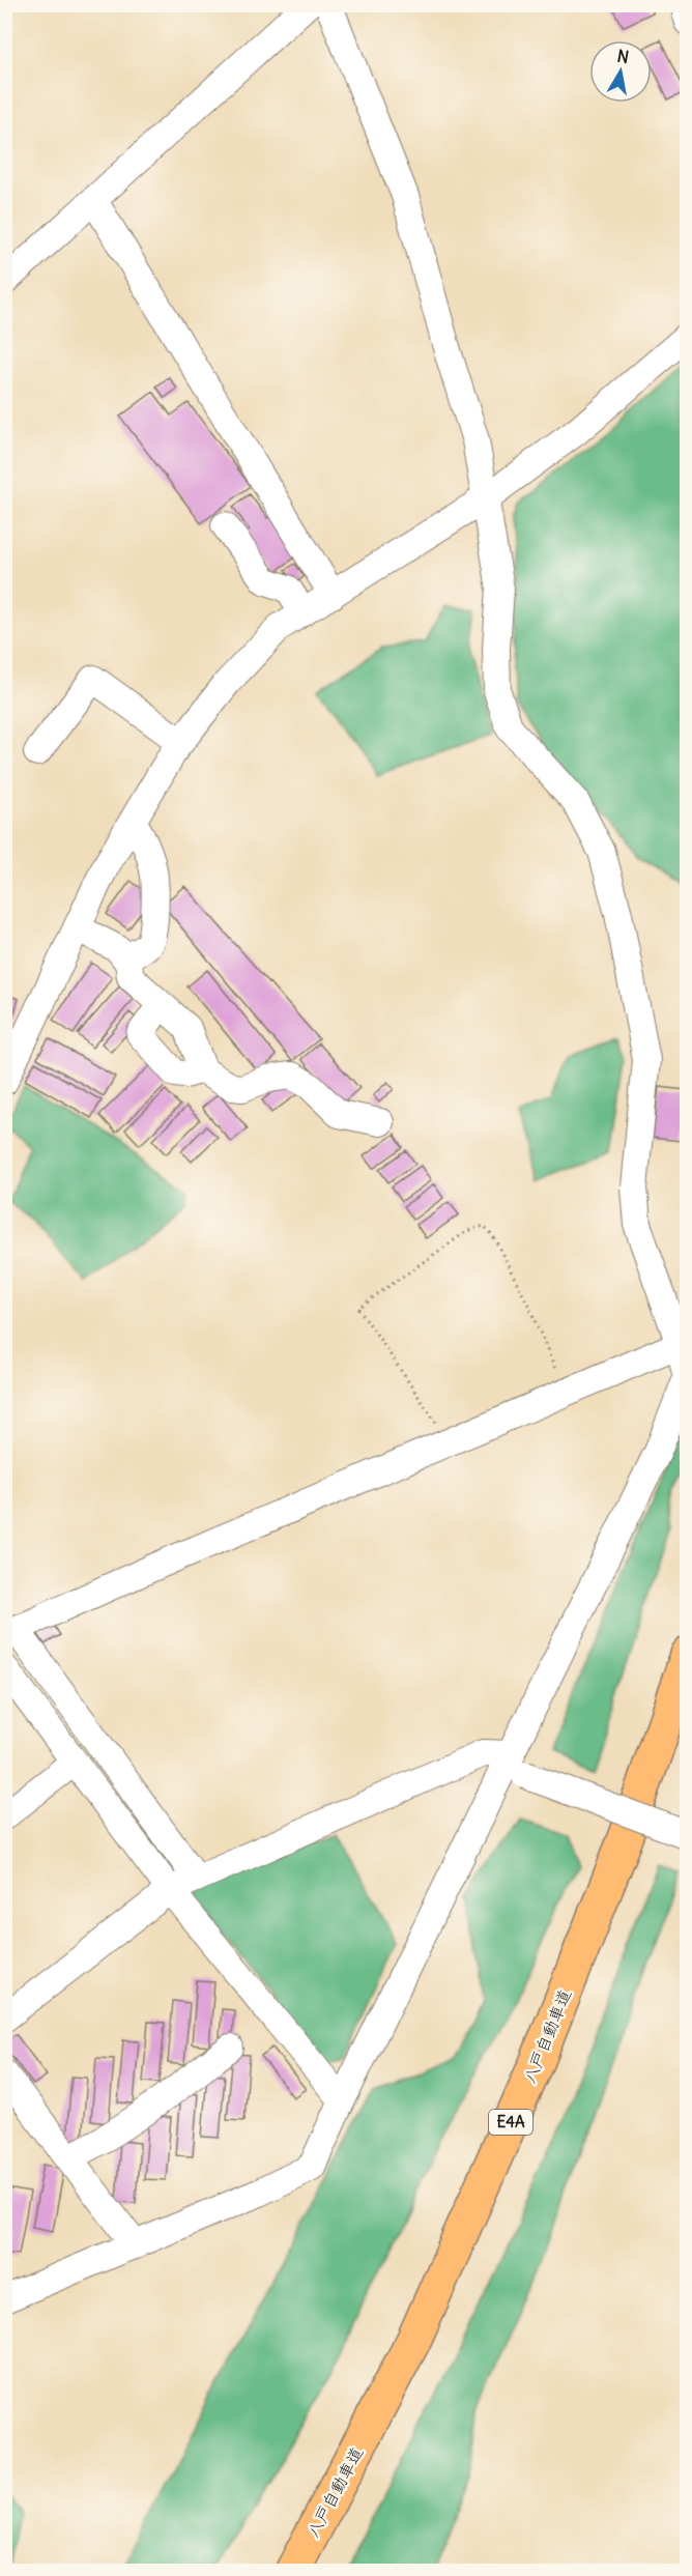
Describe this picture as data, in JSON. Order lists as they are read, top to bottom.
{
  "streets": {
    "highway": ["八戸自動車道", "E4A"]
  },
  "north": "top"
}
